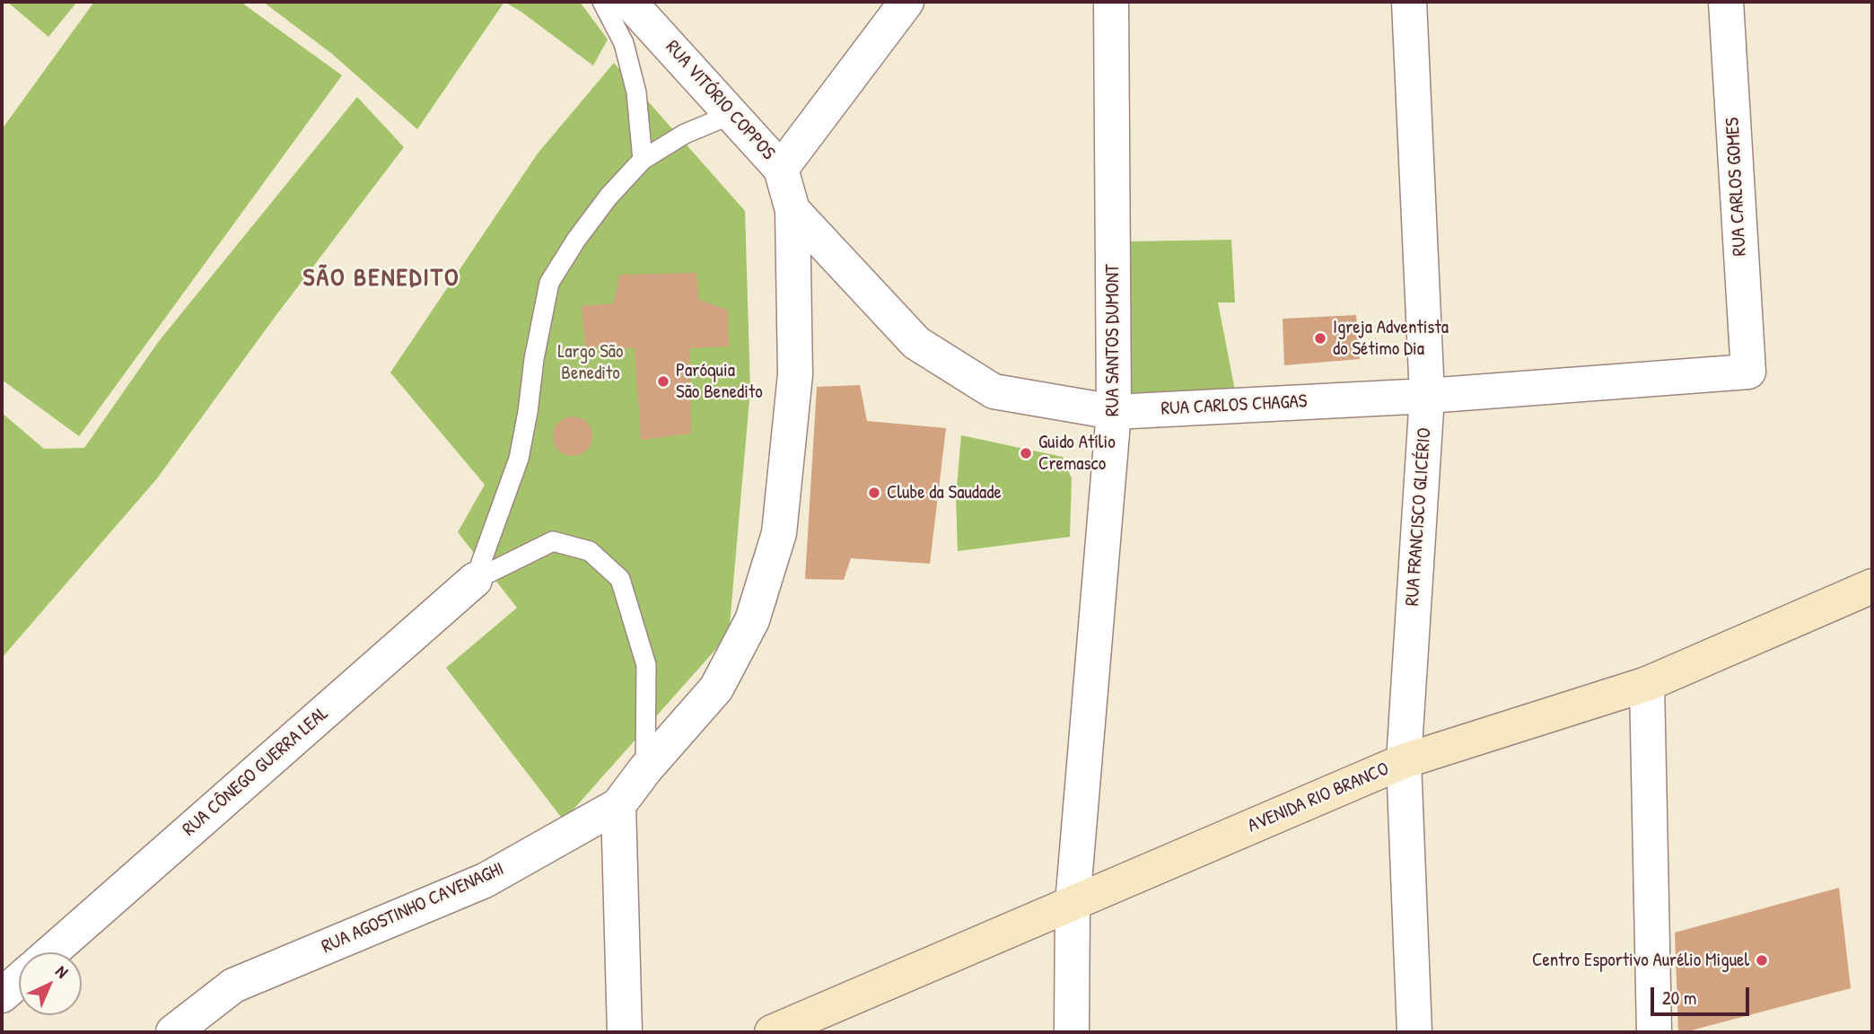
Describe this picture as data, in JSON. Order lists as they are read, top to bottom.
{
  "streets": {
    "main road": ["AVENIDA RIO BRANCO"],
    "street": [
      "RUA VITÓRIO COPPOS",
      "RUA CARLOS GOMES",
      "RUA SANTOS DUMONT",
      "RUA CARLOS CHAGAS",
      "RUA FRANCISCO GLICÉRIO",
      "RUA CÔNEGO GUERRA LEAL",
      "RUA AGOSTINHO CAVENAGHI"
    ]
  },
  "crossings": [
    ["RUA VITÓRIO COPPOS", "RUA CARLOS CHAGAS"],
    ["RUA VITÓRIO COPPOS", "RUA AGOSTINHO CAVENAGHI"],
    ["RUA CARLOS GOMES", "RUA CARLOS CHAGAS"],
    ["RUA SANTOS DUMONT", "RUA CARLOS CHAGAS"],
    ["RUA SANTOS DUMONT", "AVENIDA RIO BRANCO"],
    ["RUA CARLOS CHAGAS", "RUA FRANCISCO GLICÉRIO"],
    ["RUA CARLOS CHAGAS", "RUA AGOSTINHO CAVENAGHI"],
    ["RUA FRANCISCO GLICÉRIO", "AVENIDA RIO BRANCO"]
  ],
  "districts": ["SÃO BENEDITO"],
  "parks": ["Largo São Benedito"],
  "places": [
    "Igreja Adventista do Sétimo Dia",
    "Paróquia São Benedito",
    "Guido Atílio Cremasco",
    "Clube da Saudade",
    "Centro Esportivo Aurélio Miguel"
  ],
  "scale_bar": "20 m",
  "north": "top right"
}
